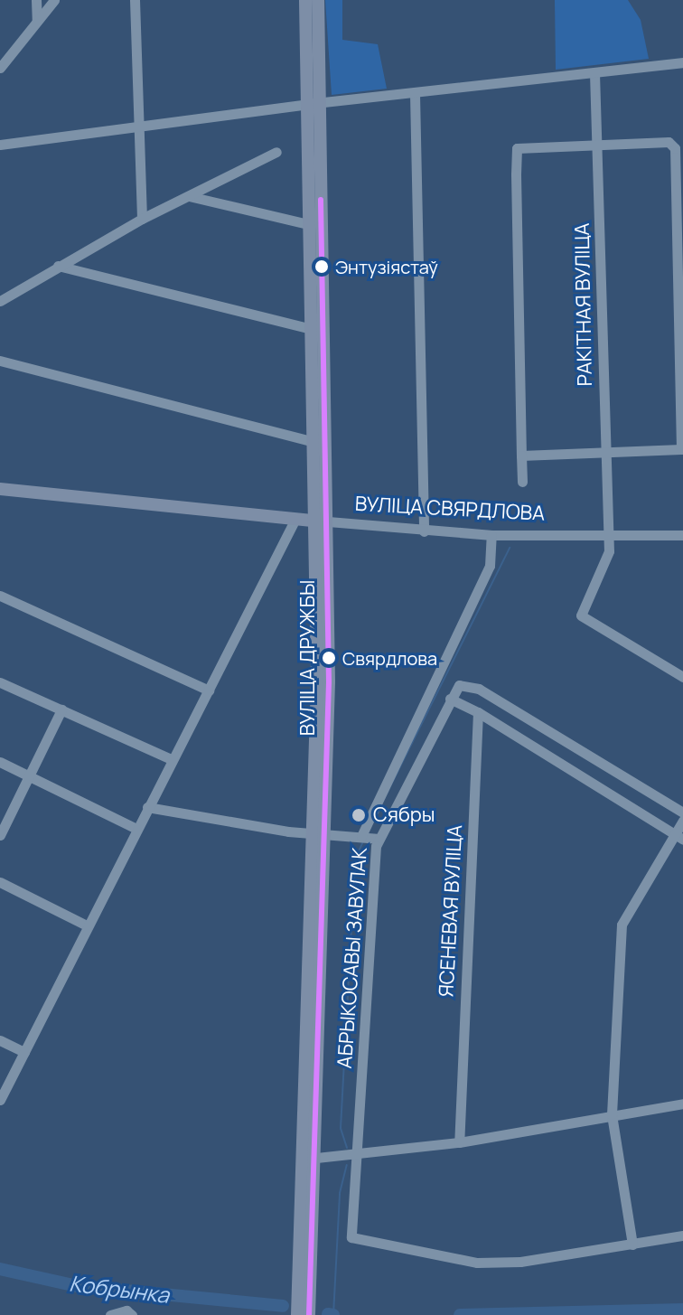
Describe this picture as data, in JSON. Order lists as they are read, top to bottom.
{
  "streets": {
    "main road": ["ВУЛІЦА СВЯРДЛОВА", "ВУЛІЦА ДРУЖБЫ"],
    "street": ["РАКІТНАЯ ВУЛІЦА", "ЯСЕНЕВАЯ ВУЛІЦА", "АБРЫКОСАВЫ ЗАВУЛАК"]
  },
  "crossings": [
    ["РАКІТНАЯ ВУЛІЦА", "ВУЛІЦА СВЯРДЛОВА"],
    ["ВУЛІЦА СВЯРДЛОВА", "ВУЛІЦА ДРУЖБЫ"],
    ["ВУЛІЦА СВЯРДЛОВА", "АБРЫКОСАВЫ ЗАВУЛАК"]
  ],
  "water": ["Кобрынка"],
  "places": ["Энтузіястаў", "Свярдлова", "Сябры"]
}
